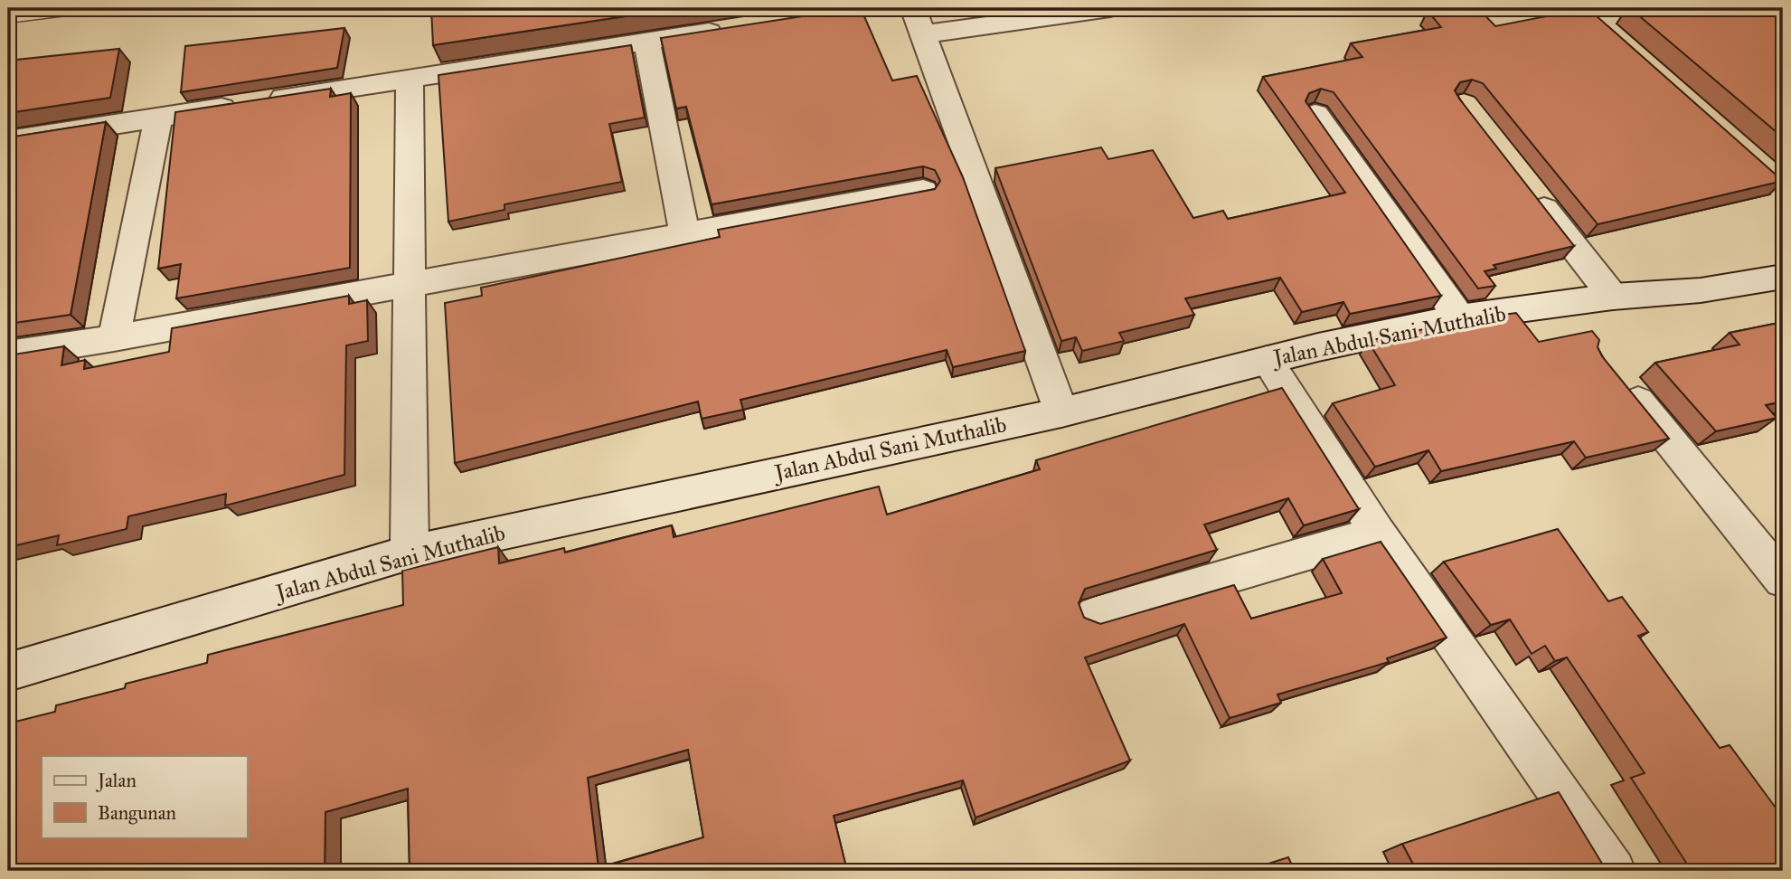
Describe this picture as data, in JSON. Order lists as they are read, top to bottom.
{
  "streets": {
    "street": ["Jalan Abdul Sani Muthalib"]
  },
  "legend": ["Jalan", "Bangunan"]
}
